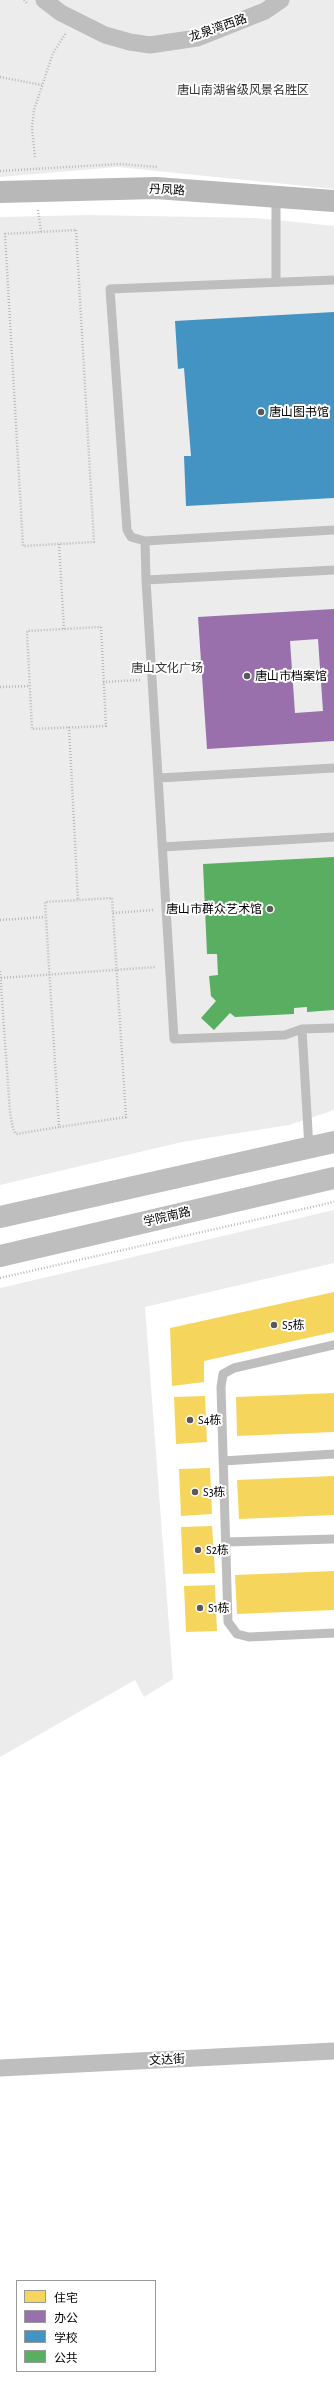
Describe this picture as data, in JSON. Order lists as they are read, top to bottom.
{
  "streets": {
    "main road": ["丹凤路", "学院南路"],
    "street": ["龙泉湾西路", "文达街"]
  },
  "parks": ["唐山南湖省级风景名胜区", "唐山文化广场"],
  "places": [
    "唐山图书馆",
    "唐山市档案馆",
    "唐山市群众艺术馆",
    "S5栋",
    "S4栋",
    "S3栋",
    "S2栋",
    "S1栋"
  ],
  "legend": [
    "住宅",
    "办公",
    "学校",
    "公共"
  ]
}
